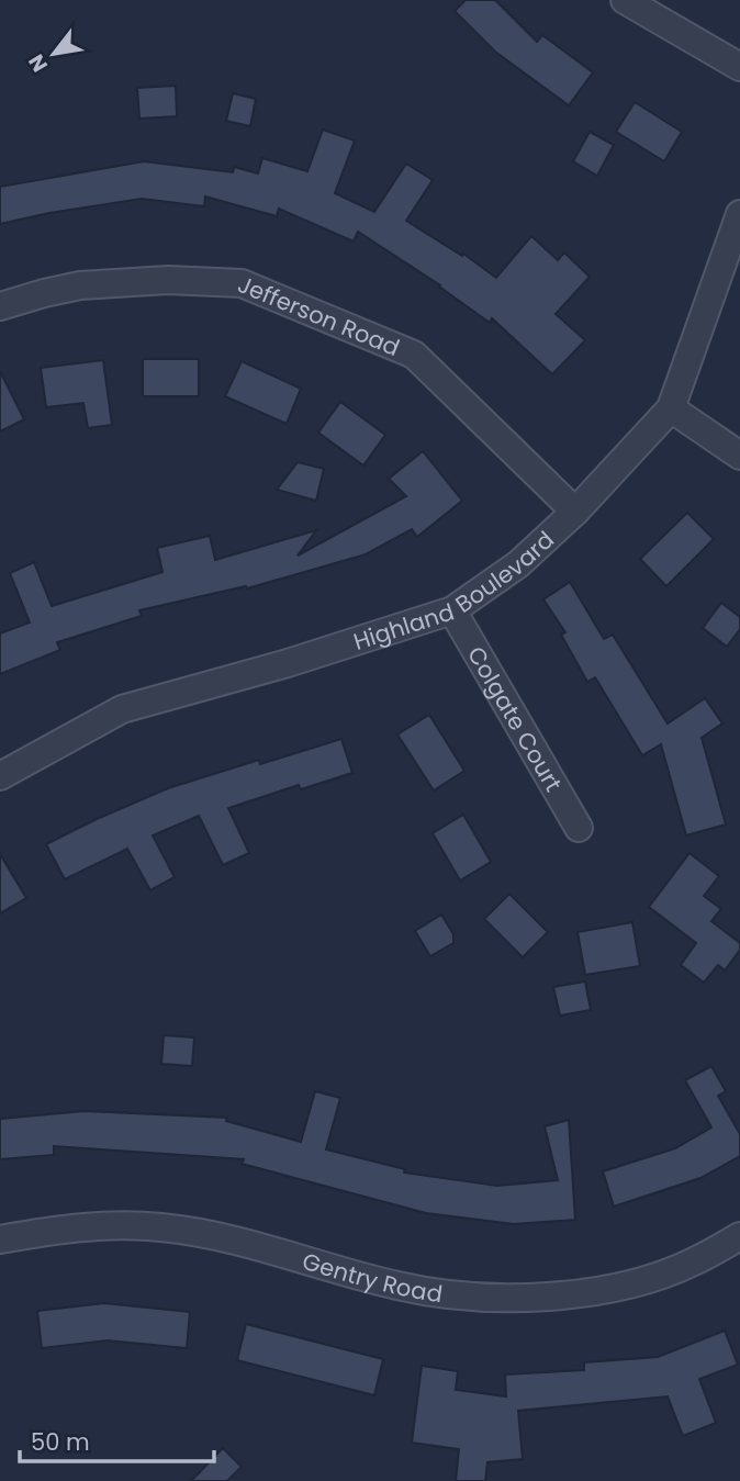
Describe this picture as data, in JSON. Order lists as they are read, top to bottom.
{
  "streets": {
    "street": [
      "Jefferson Road",
      "Highland Boulevard",
      "Colgate Court",
      "Gentry Road"
    ]
  },
  "crossings": [
    ["Jefferson Road", "Highland Boulevard"],
    ["Highland Boulevard", "Colgate Court"]
  ],
  "scale_bar": "50 m",
  "north": "bottom left"
}
